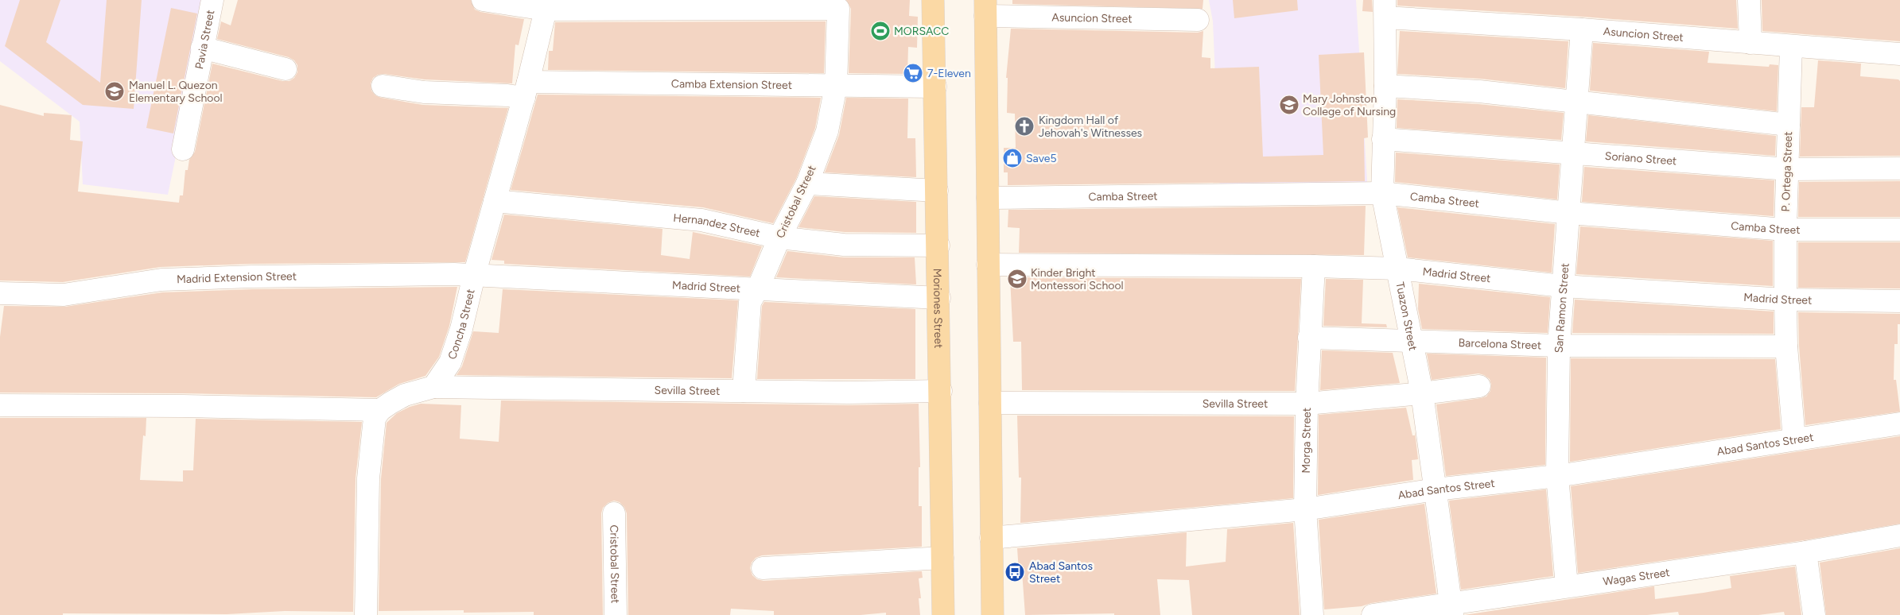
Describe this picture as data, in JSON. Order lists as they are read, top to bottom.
{
  "streets": {
    "main road": ["Moriones Street"],
    "street": [
      "Asuncion Street",
      "Pavia Street",
      "Camba Extension Street",
      "Soriano Street",
      "P. Ortega Street",
      "Camba Street",
      "Cristobal Street",
      "Hernandez Street",
      "Madrid Street",
      "Madrid Extension Street",
      "San Ramon Street",
      "Tuazon Street",
      "Concha Street",
      "Barcelona Street",
      "Sevilla Street",
      "Morga Street",
      "Abad Santos Street",
      "Wagas Street"
    ]
  },
  "crossings": [
    ["Asuncion Street", "P. Ortega Street"],
    ["Asuncion Street", "San Ramon Street"],
    ["Asuncion Street", "Tuazon Street"],
    ["Camba Extension Street", "Cristobal Street"],
    ["Camba Extension Street", "Moriones Street"],
    ["Camba Extension Street", "Concha Street"],
    ["Soriano Street", "P. Ortega Street"],
    ["Soriano Street", "San Ramon Street"],
    ["Soriano Street", "Tuazon Street"],
    ["P. Ortega Street", "Camba Street"],
    ["P. Ortega Street", "Madrid Street"],
    ["P. Ortega Street", "Barcelona Street"],
    ["P. Ortega Street", "Abad Santos Street"],
    ["Camba Street", "San Ramon Street"],
    ["Camba Street", "Tuazon Street"],
    ["Cristobal Street", "Hernandez Street"],
    ["Cristobal Street", "Madrid Street"],
    ["Cristobal Street", "Concha Street"],
    ["Cristobal Street", "Sevilla Street"],
    ["Hernandez Street", "Moriones Street"],
    ["Hernandez Street", "Concha Street"],
    ["Madrid Street", "Madrid Extension Street"],
    ["Madrid Street", "Moriones Street"],
    ["Madrid Street", "San Ramon Street"],
    ["Madrid Street", "Tuazon Street"],
    ["Madrid Street", "Concha Street"],
    ["Madrid Street", "Morga Street"],
    ["Madrid Extension Street", "Concha Street"],
    ["Moriones Street", "Sevilla Street"],
    ["San Ramon Street", "Barcelona Street"],
    ["San Ramon Street", "Abad Santos Street"],
    ["San Ramon Street", "Wagas Street"],
    ["Tuazon Street", "Barcelona Street"],
    ["Tuazon Street", "Sevilla Street"],
    ["Tuazon Street", "Abad Santos Street"],
    ["Tuazon Street", "Wagas Street"],
    ["Concha Street", "Sevilla Street"],
    ["Barcelona Street", "Morga Street"],
    ["Sevilla Street", "Morga Street"],
    ["Morga Street", "Abad Santos Street"]
  ],
  "places": {
    "sports": ["MORSACC"],
    "supermarket": ["7-Eleven"],
    "school or university": ["Manuel L. Quezon Elementary School", "Mary Johnston College of Nursing", "Kinder Bright Montessori School"],
    "church": ["Kingdom Hall of Jehovah's Witnesses"],
    "shop": ["Save5"],
    "bus stop": ["Abad Santos Street"]
  }
}
